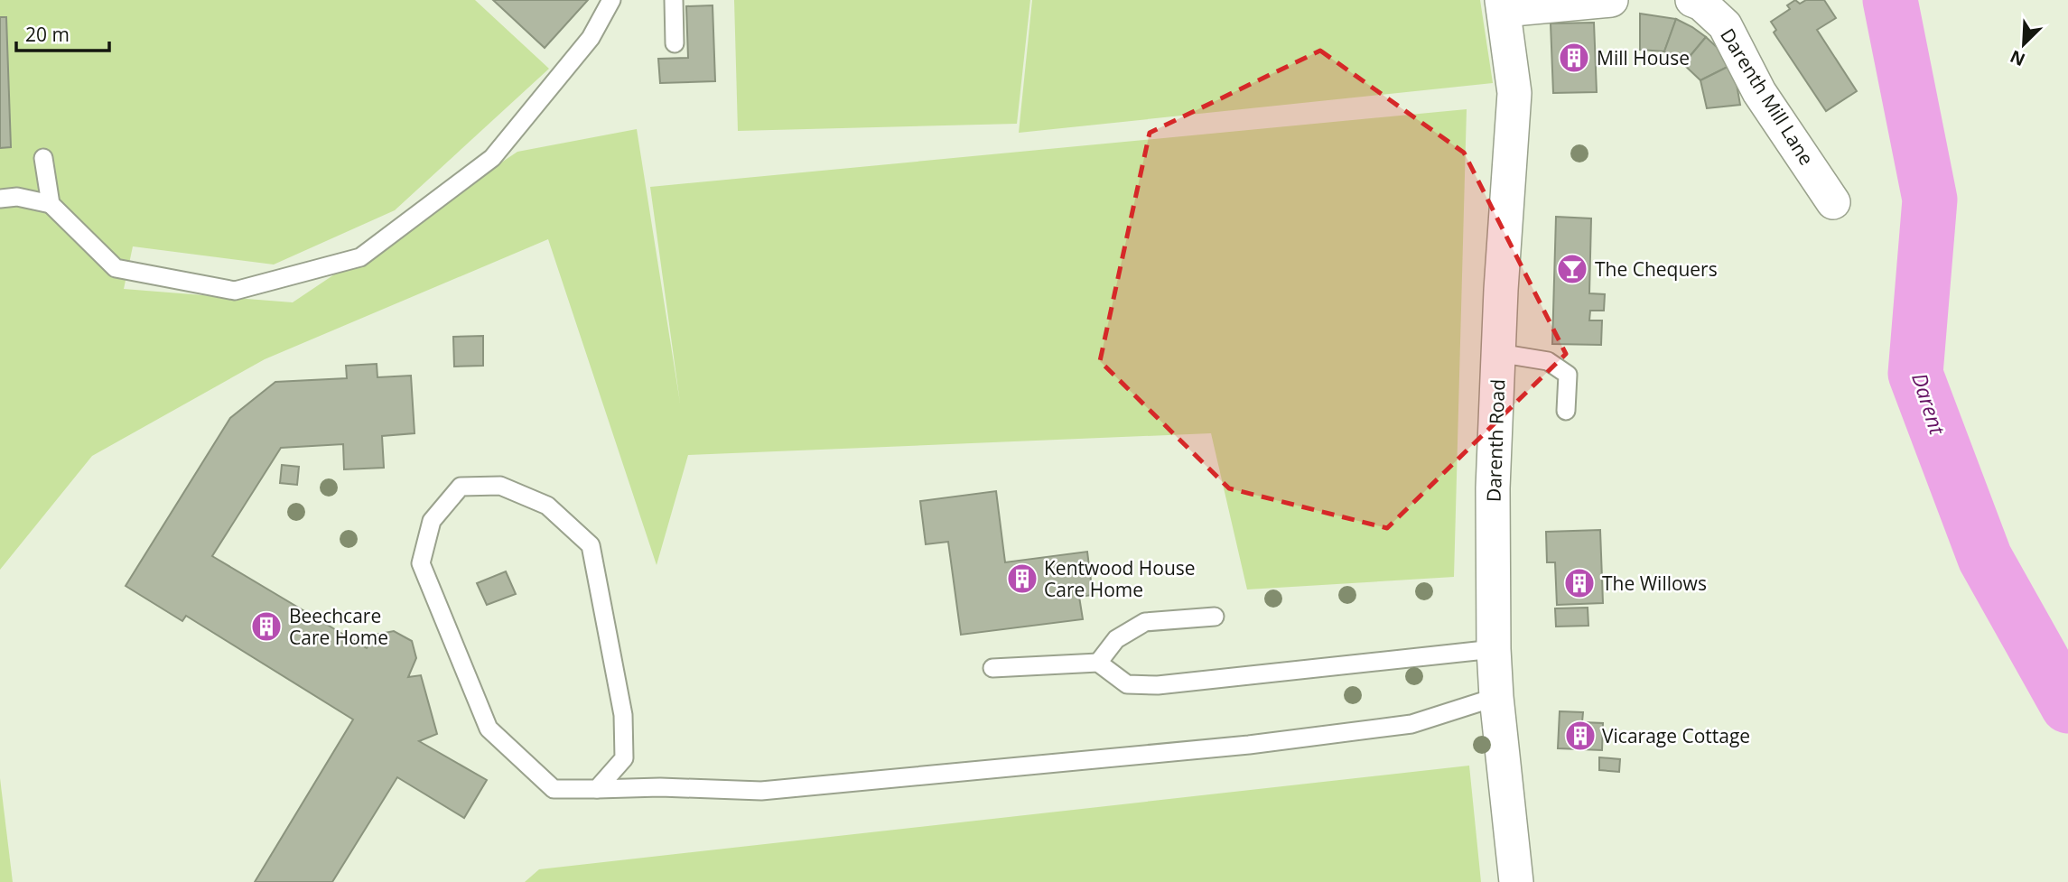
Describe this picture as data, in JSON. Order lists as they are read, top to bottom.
{
  "streets": {
    "street": ["Darenth Mill Lane", "Darenth Road"]
  },
  "water": ["Darent"],
  "places": {
    "building": [
      "Mill House",
      "Kentwood House Care Home",
      "The Willows",
      "Beechcare Care Home",
      "Vicarage Cottage"
    ],
    "bar": ["The Chequers"]
  },
  "scale_bar": "20 m",
  "north": "bottom left"
}
